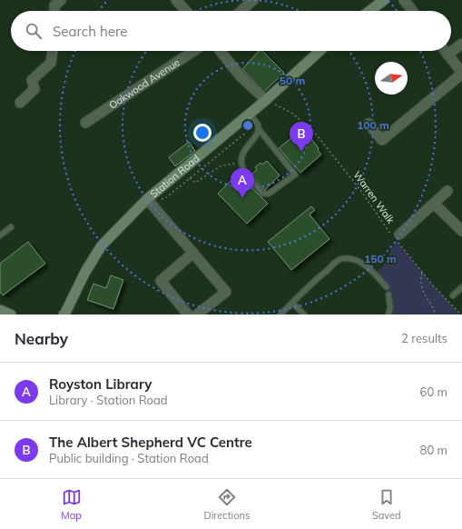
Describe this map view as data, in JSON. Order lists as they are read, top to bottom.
{
  "streets": {
    "main road": ["Station Road"],
    "street": ["Oakwood Avenue"],
    "path": ["Warren Walk"]
  },
  "crossings": [
    ["Station Road", "Warren Walk"]
  ],
  "north": "right",
  "page": {
    "search": "Search here",
    "pins": ["B", "A"],
    "heading": ["Nearby", "2 results"],
    "list": [
      {
        "mark": "A",
        "name": "Royston Library",
        "note": "Library · Station Road",
        "value": "60 m"
      },
      {
        "mark": "B",
        "name": "The Albert Shepherd VC Centre",
        "note": "Public building · Station Road",
        "value": "80 m"
      }
    ],
    "nav": ["Map", "Directions", "Saved"]
  },
  "rings": ["50 m", "100 m", "150 m"]
}
